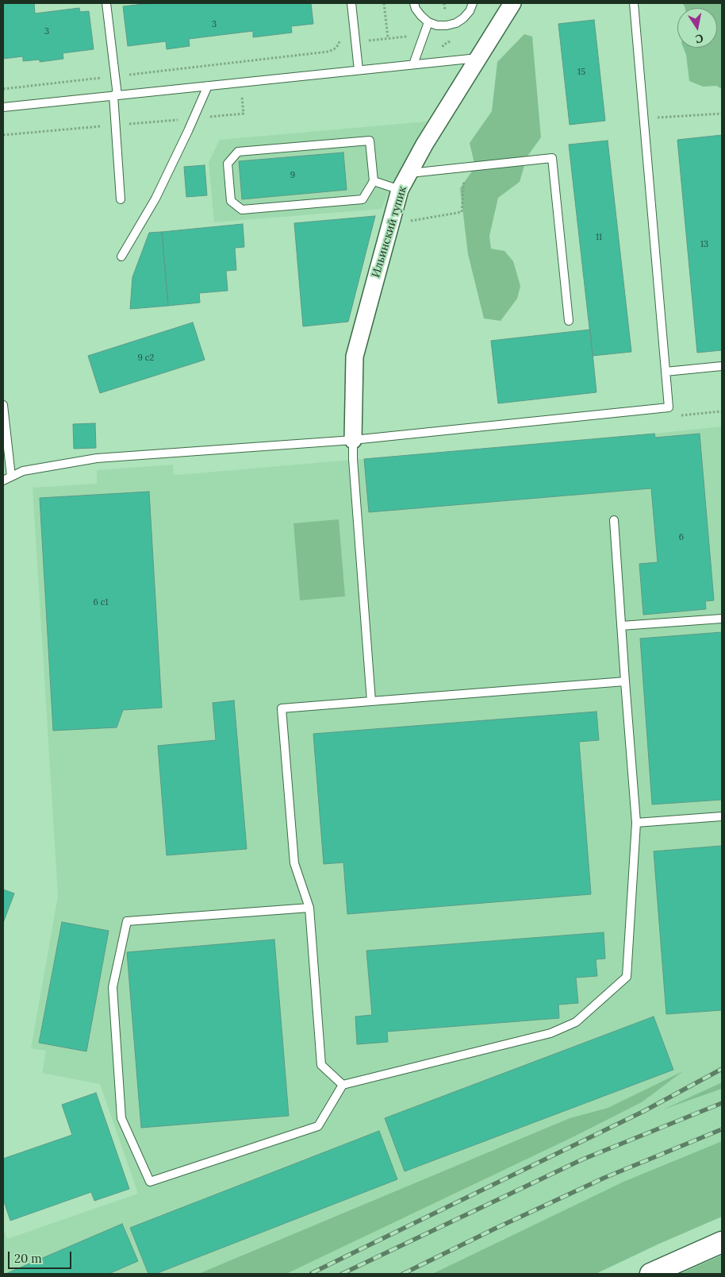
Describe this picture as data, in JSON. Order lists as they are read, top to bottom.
{
  "streets": {
    "street": ["Ильинский тупик"]
  },
  "house_numbers": [
    "3",
    "3",
    "15",
    "9",
    "11",
    "13",
    "9 с2",
    "6",
    "6 с1"
  ],
  "scale_bar": "20 m",
  "north": "bottom"
}
